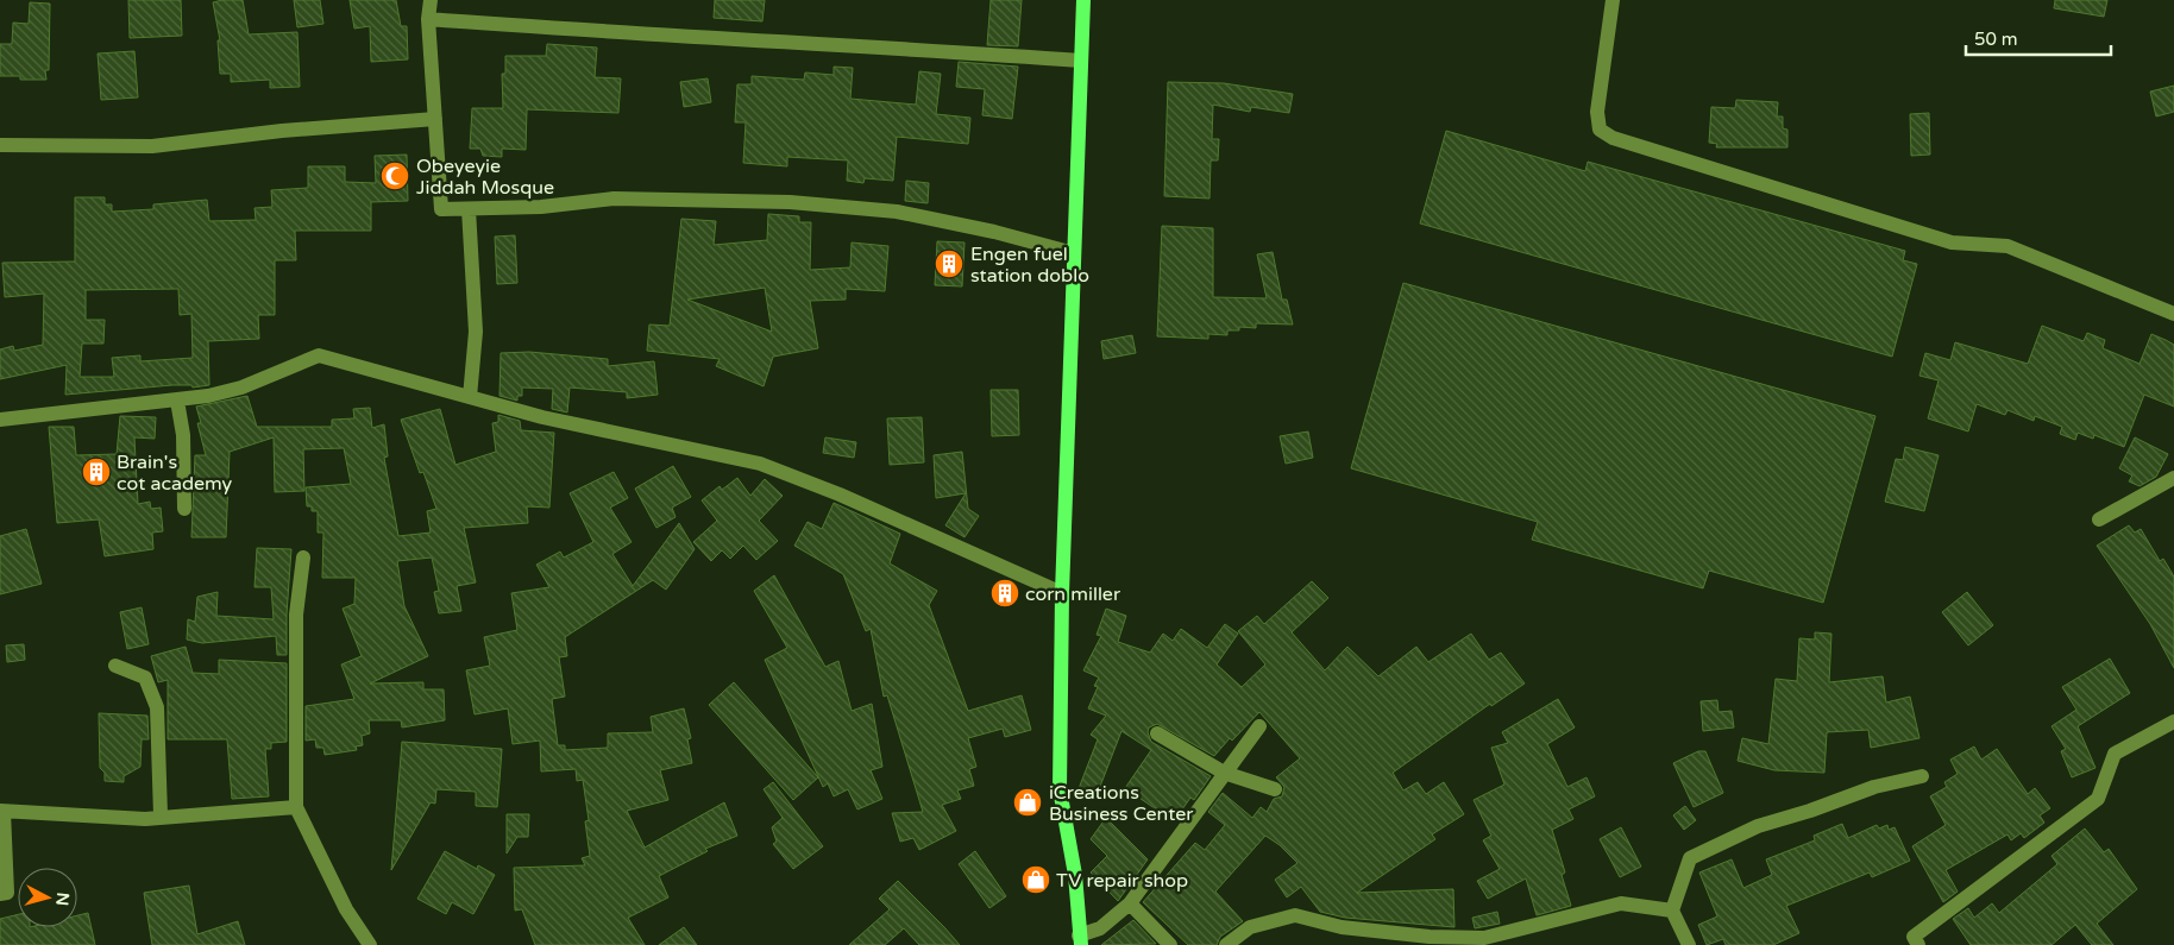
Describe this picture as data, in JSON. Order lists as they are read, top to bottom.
{
  "places": {
    "mosque": ["Obeyeyie Jiddah Mosque"],
    "building": ["Engen fuel station doblo", "Brain's cot academy", "corn miller"],
    "shop": ["iCreations Business Center", "TV repair shop"]
  },
  "scale_bar": "50 m",
  "north": "right"
}
